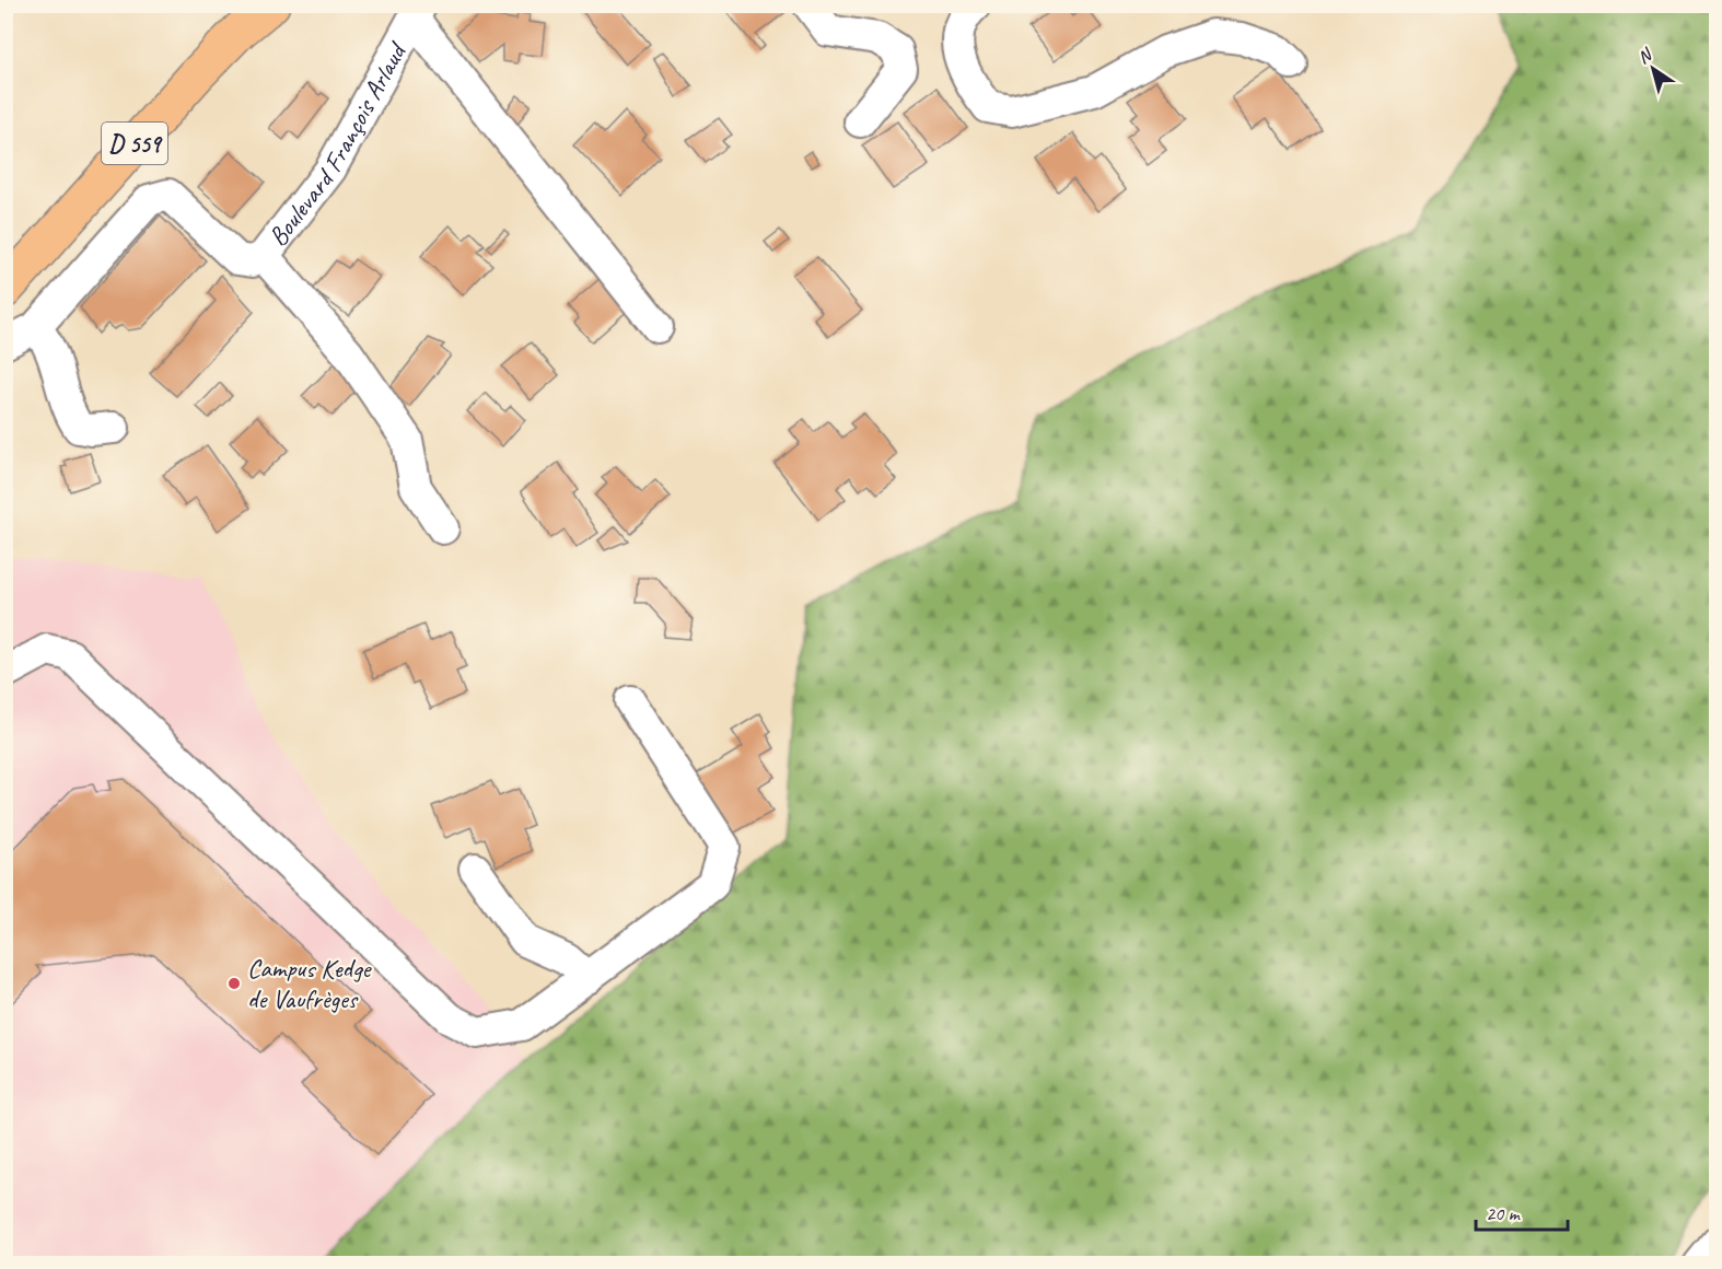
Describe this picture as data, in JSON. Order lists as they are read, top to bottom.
{
  "streets": {
    "main road": ["D 559"],
    "street": ["Boulevard François Arlaud"]
  },
  "places": ["Campus Kedge de Vaufrèges"],
  "scale_bar": "20 m",
  "north": "top left"
}
